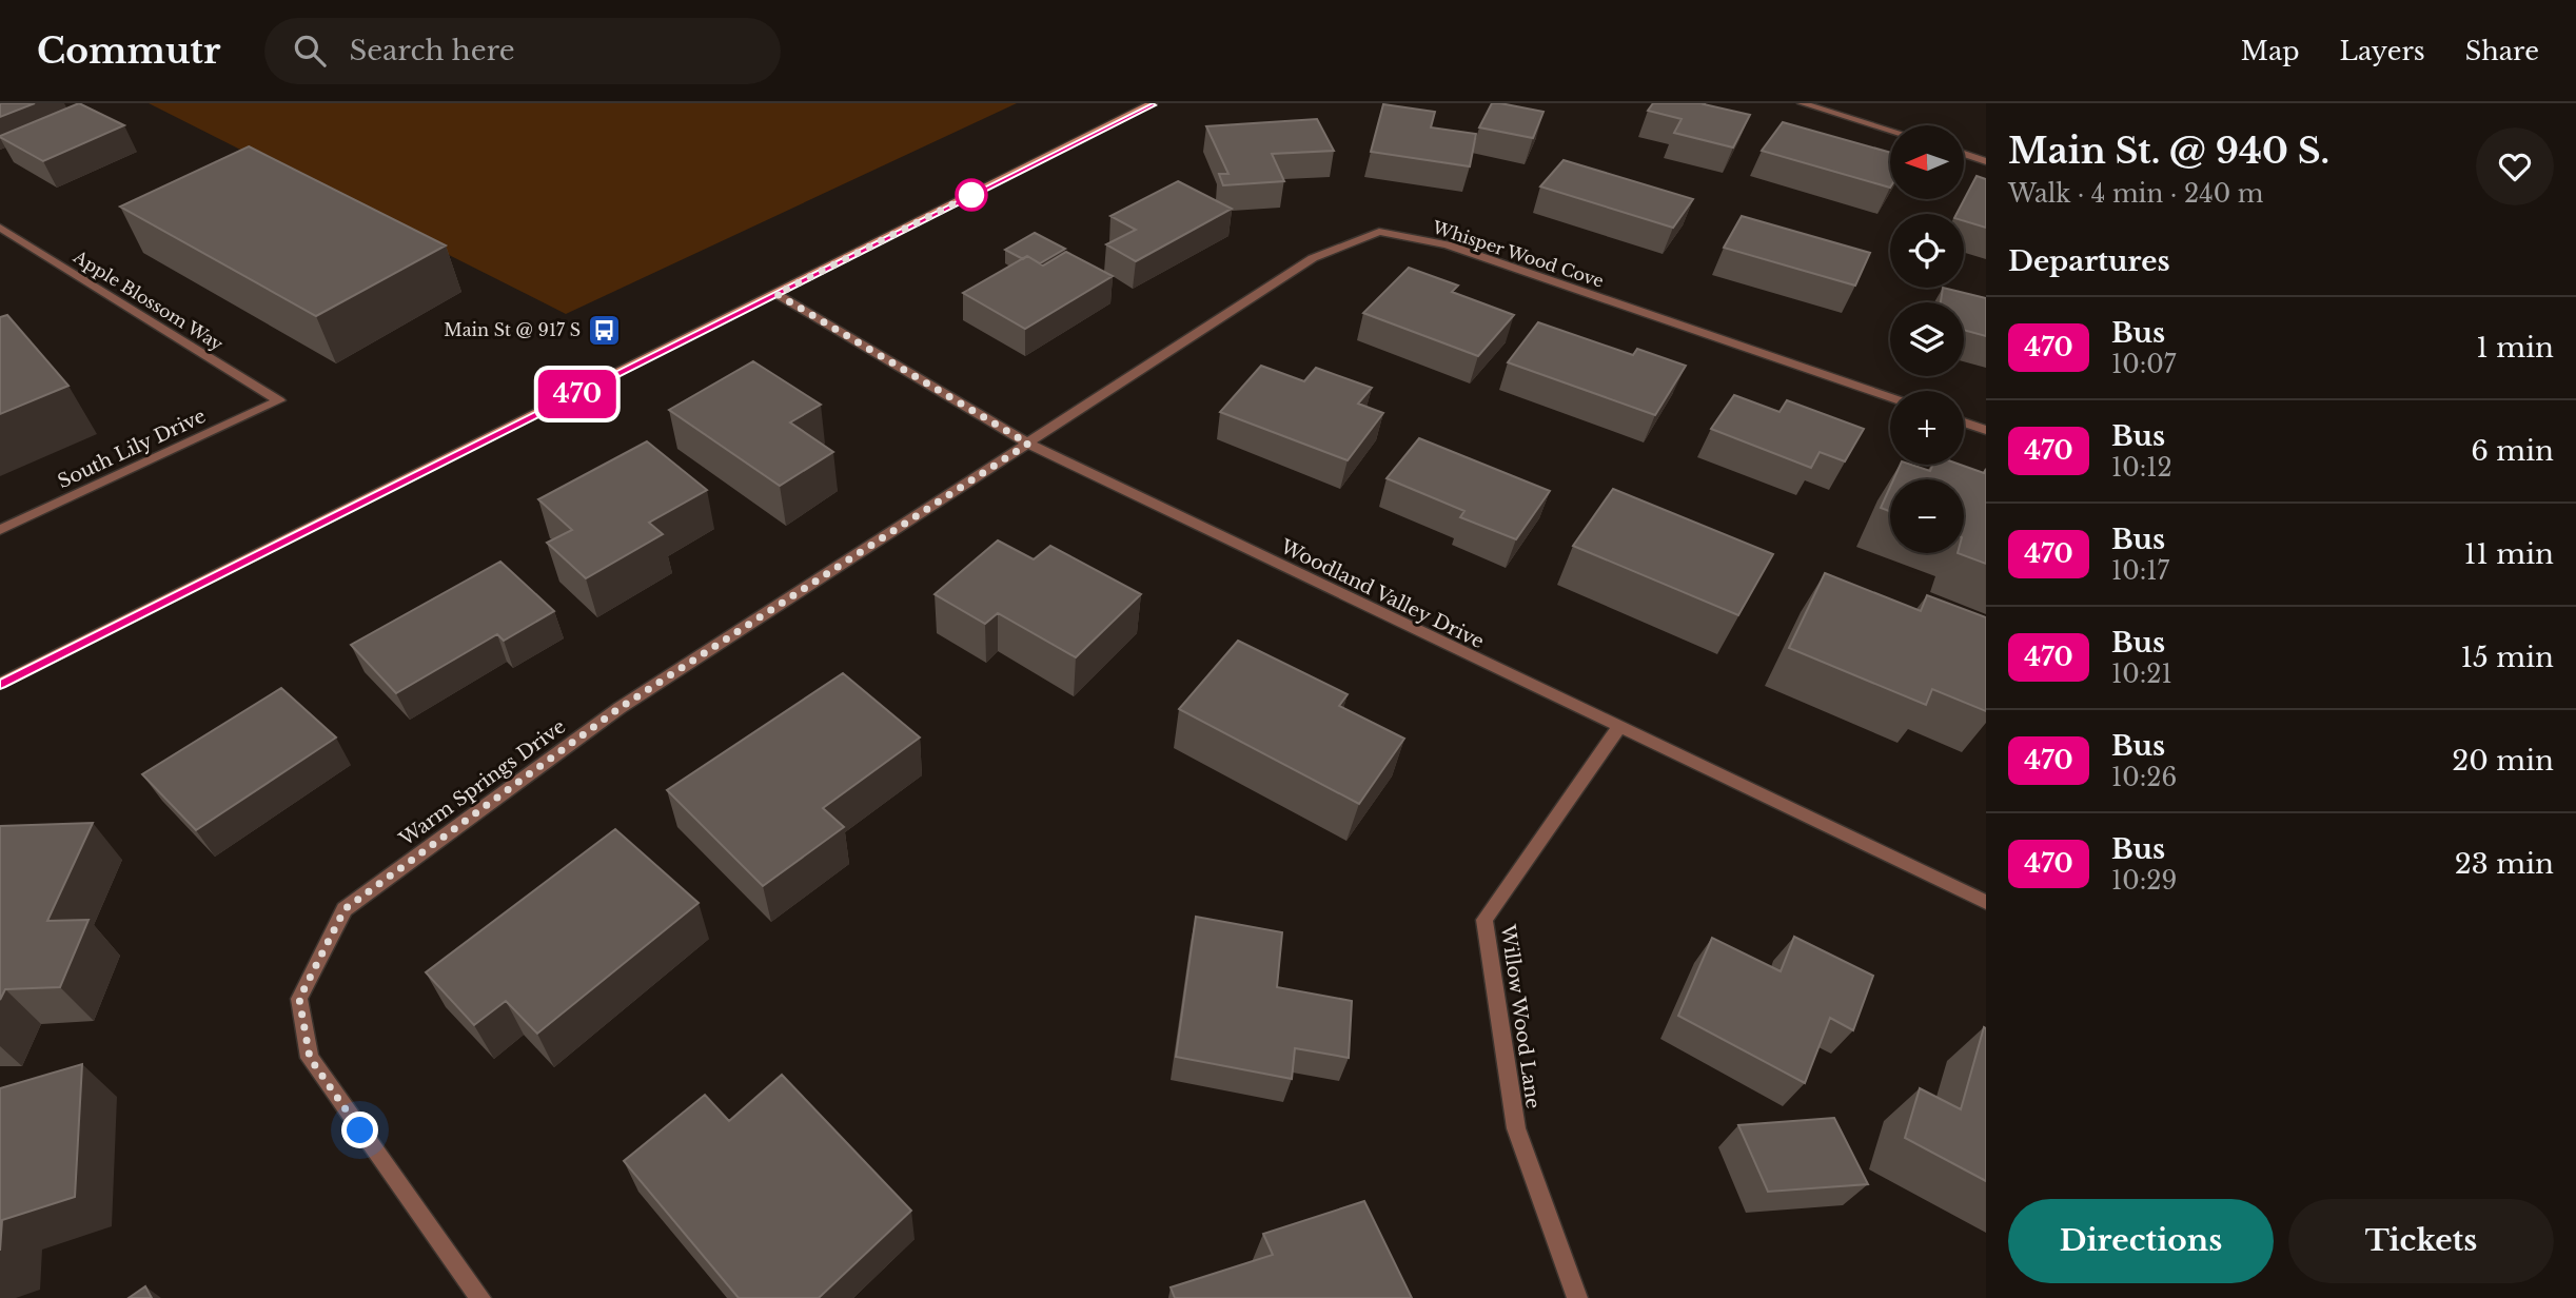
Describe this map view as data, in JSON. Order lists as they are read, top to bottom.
{
  "streets": {
    "street": [
      "Whisper Wood Cove",
      "Apple Blossom Way",
      "South Lily Drive",
      "Woodland Valley Drive",
      "Warm Springs Drive",
      "Willow Wood Lane"
    ]
  },
  "crossings": [
    ["Whisper Wood Cove", "Woodland Valley Drive"],
    ["Whisper Wood Cove", "Warm Springs Drive"],
    ["Apple Blossom Way", "South Lily Drive"],
    ["Woodland Valley Drive", "Warm Springs Drive"],
    ["Woodland Valley Drive", "Willow Wood Lane"]
  ],
  "places": {
    "bus stop": ["Main St @ 917 S"]
  },
  "lines": ["bus line 470"],
  "north": "left",
  "page": {
    "header": "Commutr",
    "search": "Search here",
    "nav": ["Map", "Layers", "Share"],
    "on_map": "470",
    "heading": [
      ["Main St. @ 940 S.", "Walk · 4 min · 240 m"],
      "Departures"
    ],
    "map_buttons": ["+", "−"],
    "list": [
      {
        "mark": "470",
        "name": "Bus",
        "note": "10:07",
        "value": "1 min"
      },
      {
        "mark": "470",
        "name": "Bus",
        "note": "10:12",
        "value": "6 min"
      },
      {
        "mark": "470",
        "name": "Bus",
        "note": "10:17",
        "value": "11 min"
      },
      {
        "mark": "470",
        "name": "Bus",
        "note": "10:21",
        "value": "15 min"
      },
      {
        "mark": "470",
        "name": "Bus",
        "note": "10:26",
        "value": "20 min"
      },
      {
        "mark": "470",
        "name": "Bus",
        "note": "10:29",
        "value": "23 min"
      }
    ],
    "buttons": ["Directions", "Tickets"]
  }
}
